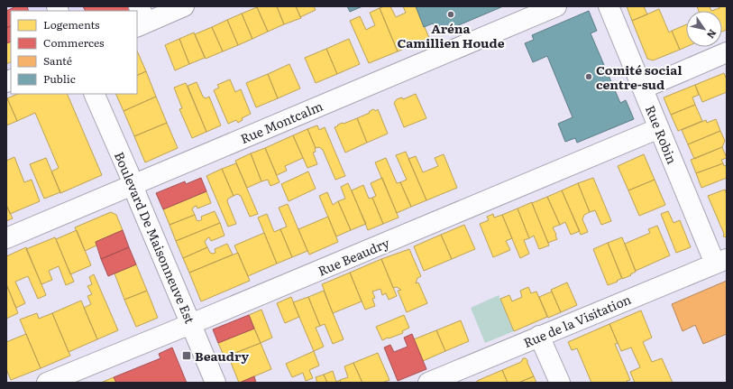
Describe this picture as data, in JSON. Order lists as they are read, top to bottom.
{
  "streets": {
    "street": [
      "Rue Montcalm",
      "Rue Robin",
      "Boulevard De Maisonneuve Est",
      "Rue Beaudry",
      "Rue de la Visitation"
    ]
  },
  "crossings": [
    ["Rue Montcalm", "Boulevard De Maisonneuve Est"],
    ["Rue Robin", "Rue Beaudry"],
    ["Rue Robin", "Rue de la Visitation"],
    ["Boulevard De Maisonneuve Est", "Rue Beaudry"]
  ],
  "places": {
    "other": ["Aréna Camillien Houde", "Comité social centre-sud"],
    "transit": ["Beaudry"]
  },
  "legend": [
    "Logements",
    "Commerces",
    "Santé",
    "Public"
  ],
  "north": "bottom right"
}
